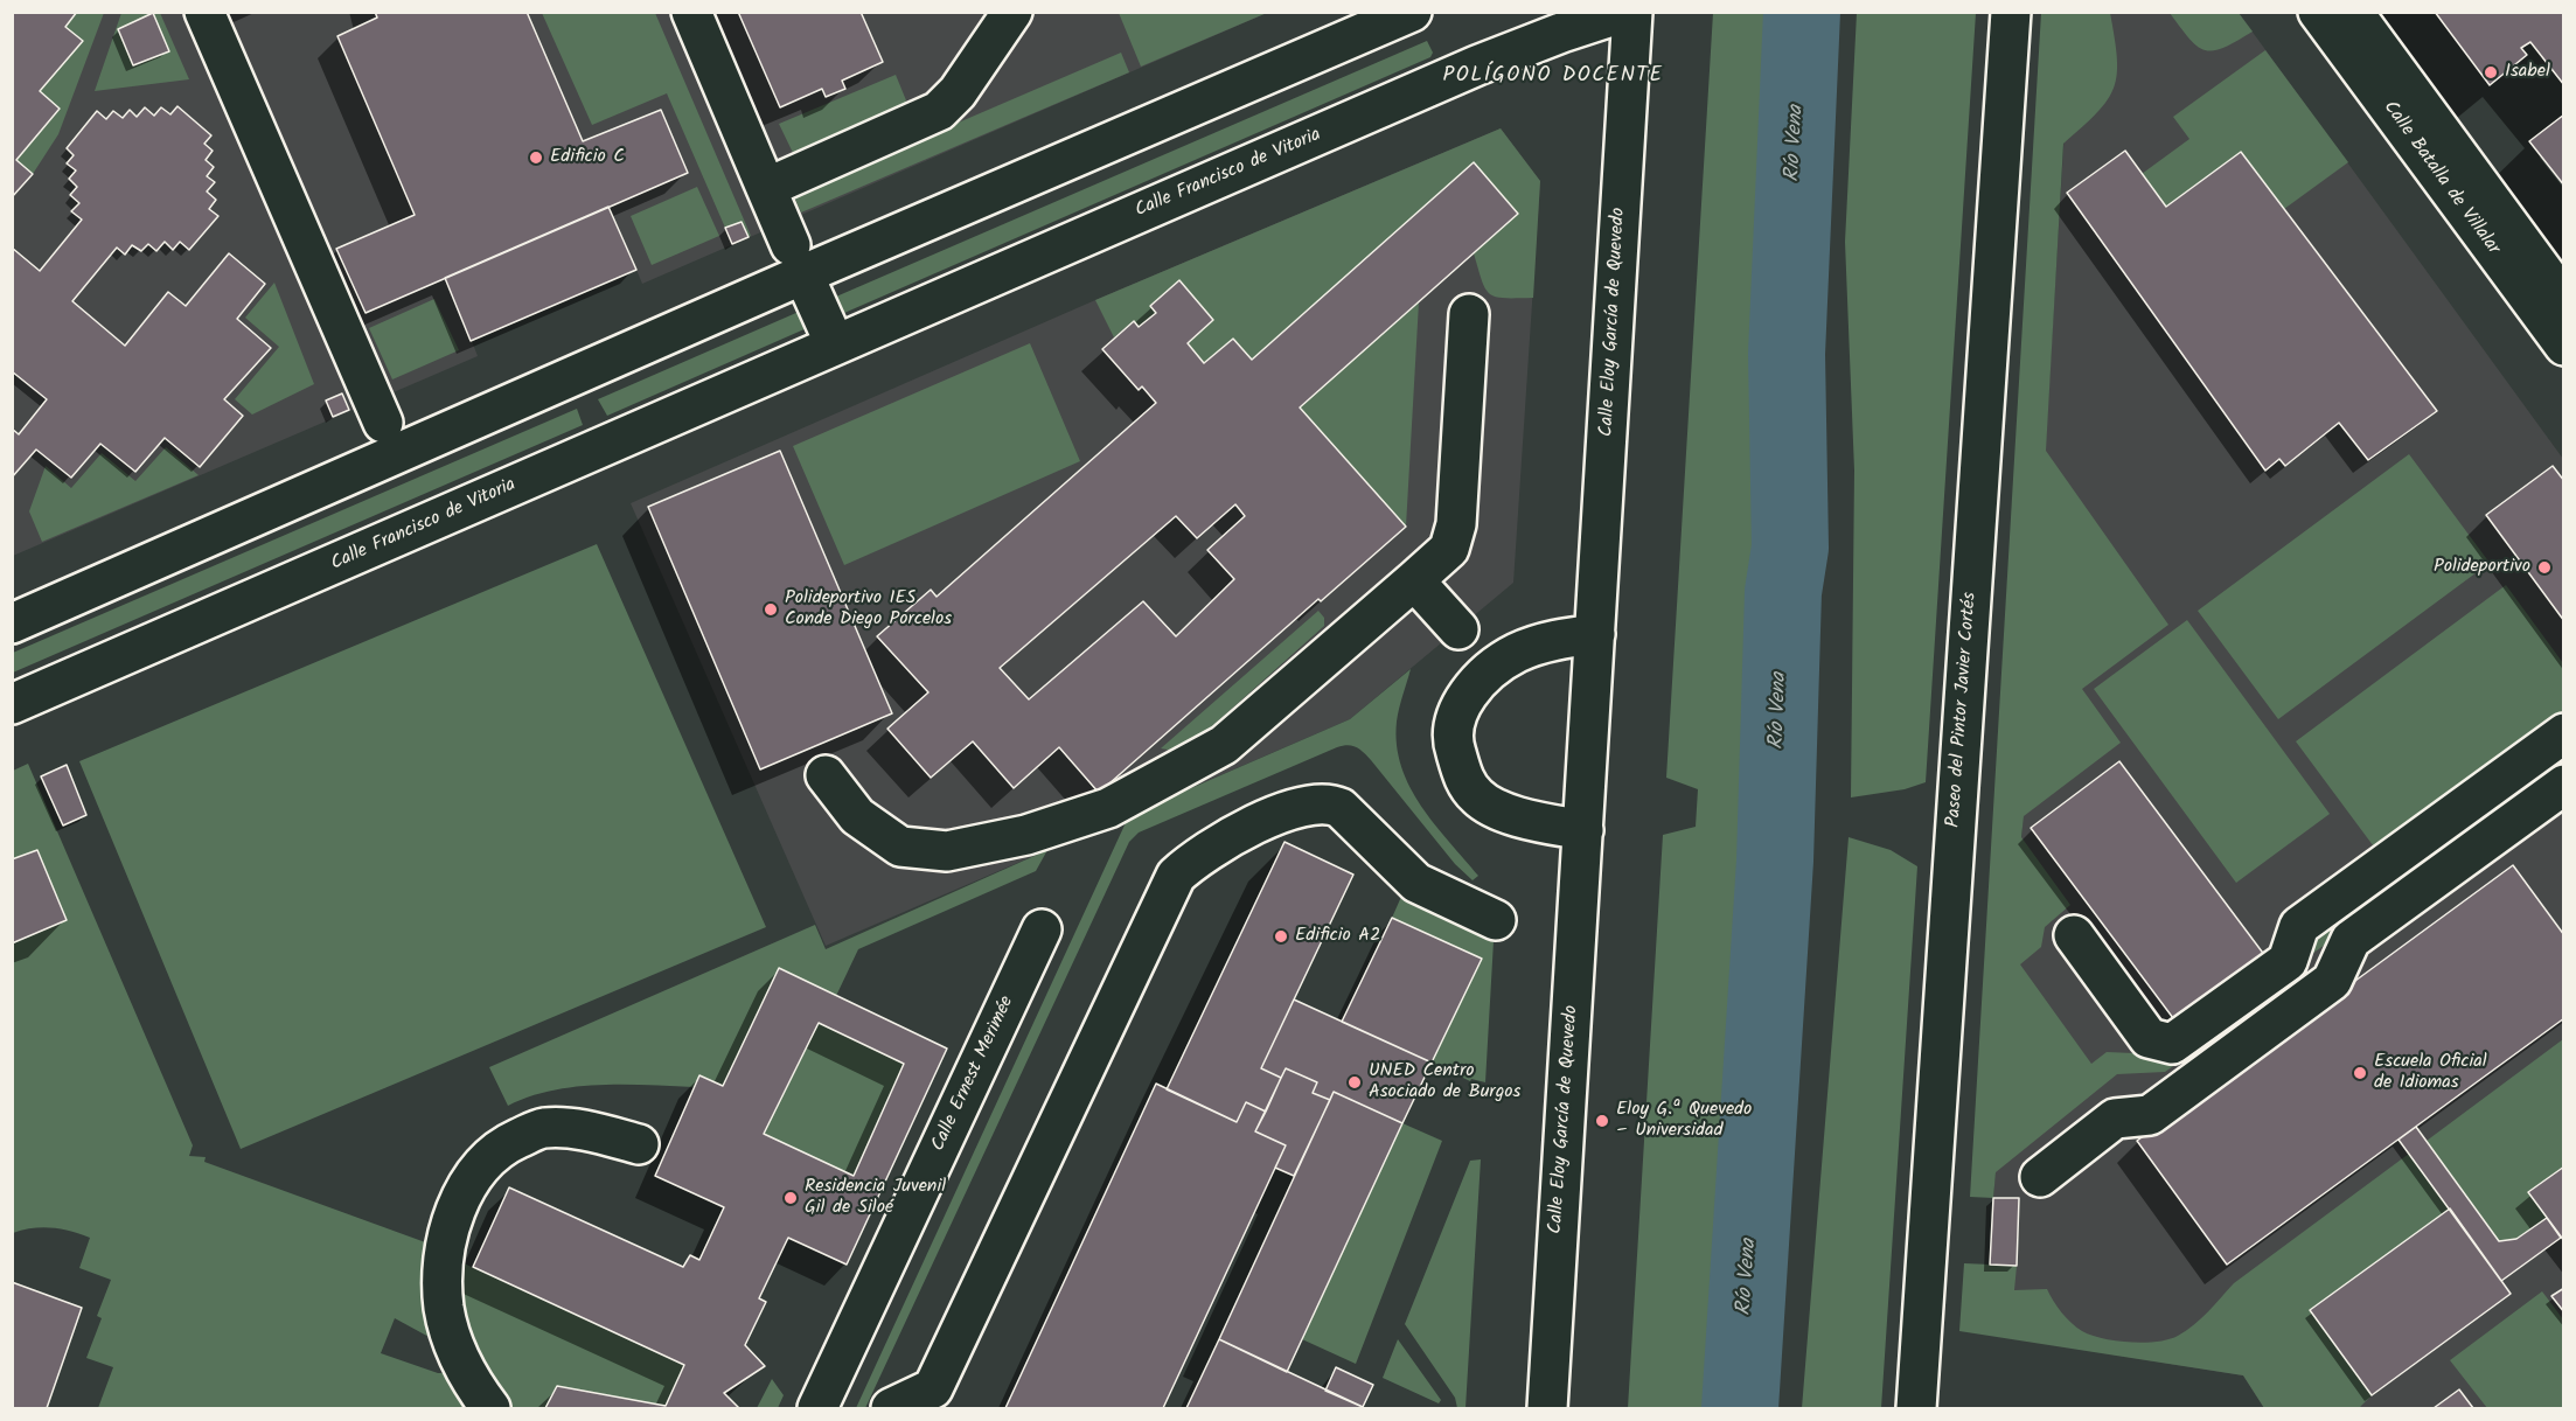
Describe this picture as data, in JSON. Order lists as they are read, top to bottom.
{
  "streets": {
    "street": [
      "Calle Francisco de Vitoria",
      "Calle Batalla de Villalar",
      "Calle Eloy García de Quevedo",
      "Paseo del Pintor Javier Cortés",
      "Calle Ernest Merimée"
    ]
  },
  "districts": ["POLÍGONO DOCENTE"],
  "water": ["Río Vena"],
  "places": [
    "Isabel",
    "Edificio C",
    "Polideportivo",
    "Polideportivo IES Conde Diego Porcelos",
    "Edificio A2",
    "Escuela Oficial de Idiomas",
    "UNED Centro Asociado de Burgos",
    "Eloy G.ª Quevedo – Universidad",
    "Residencia Juvenil Gil de Siloé"
  ]
}
